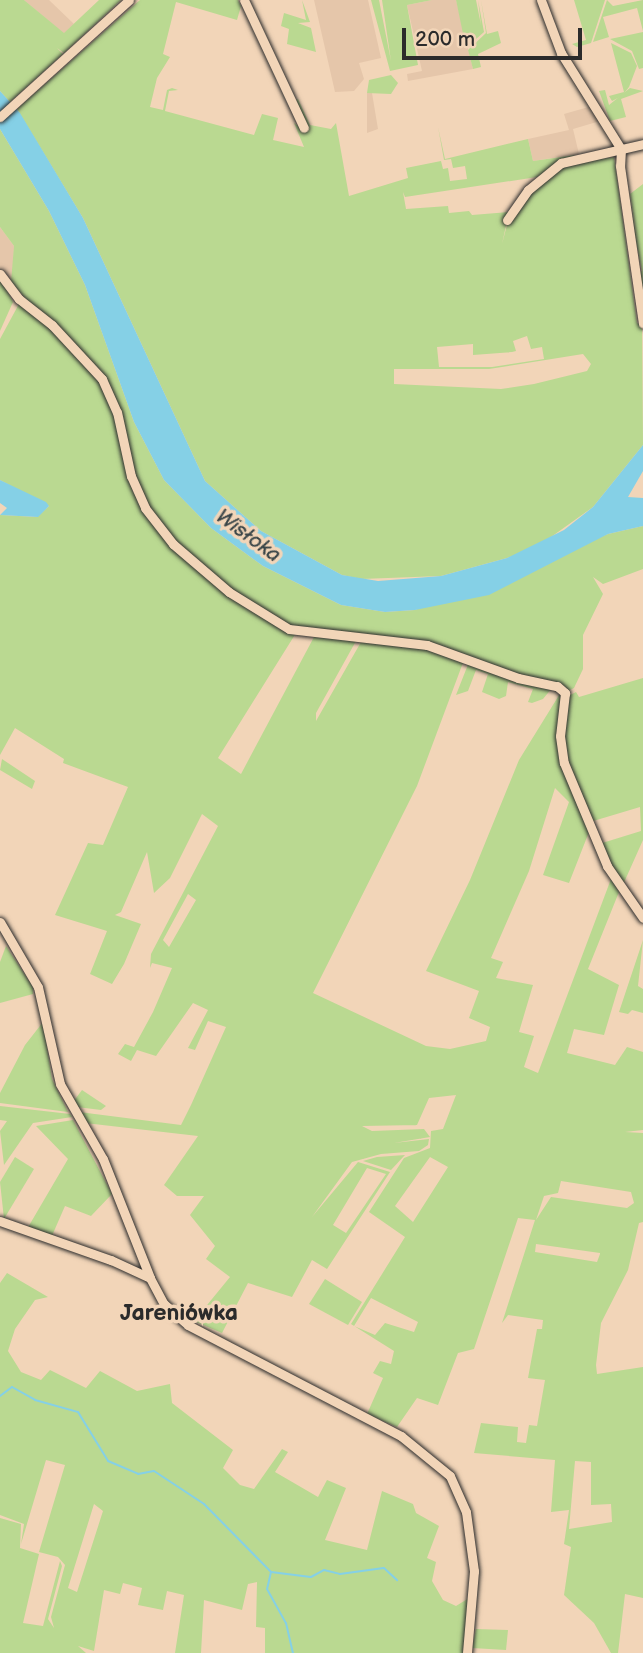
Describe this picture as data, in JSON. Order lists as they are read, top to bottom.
{
  "districts": ["Jareniówka"],
  "water": ["Wisłoka"],
  "scale_bar": "200 m"
}
